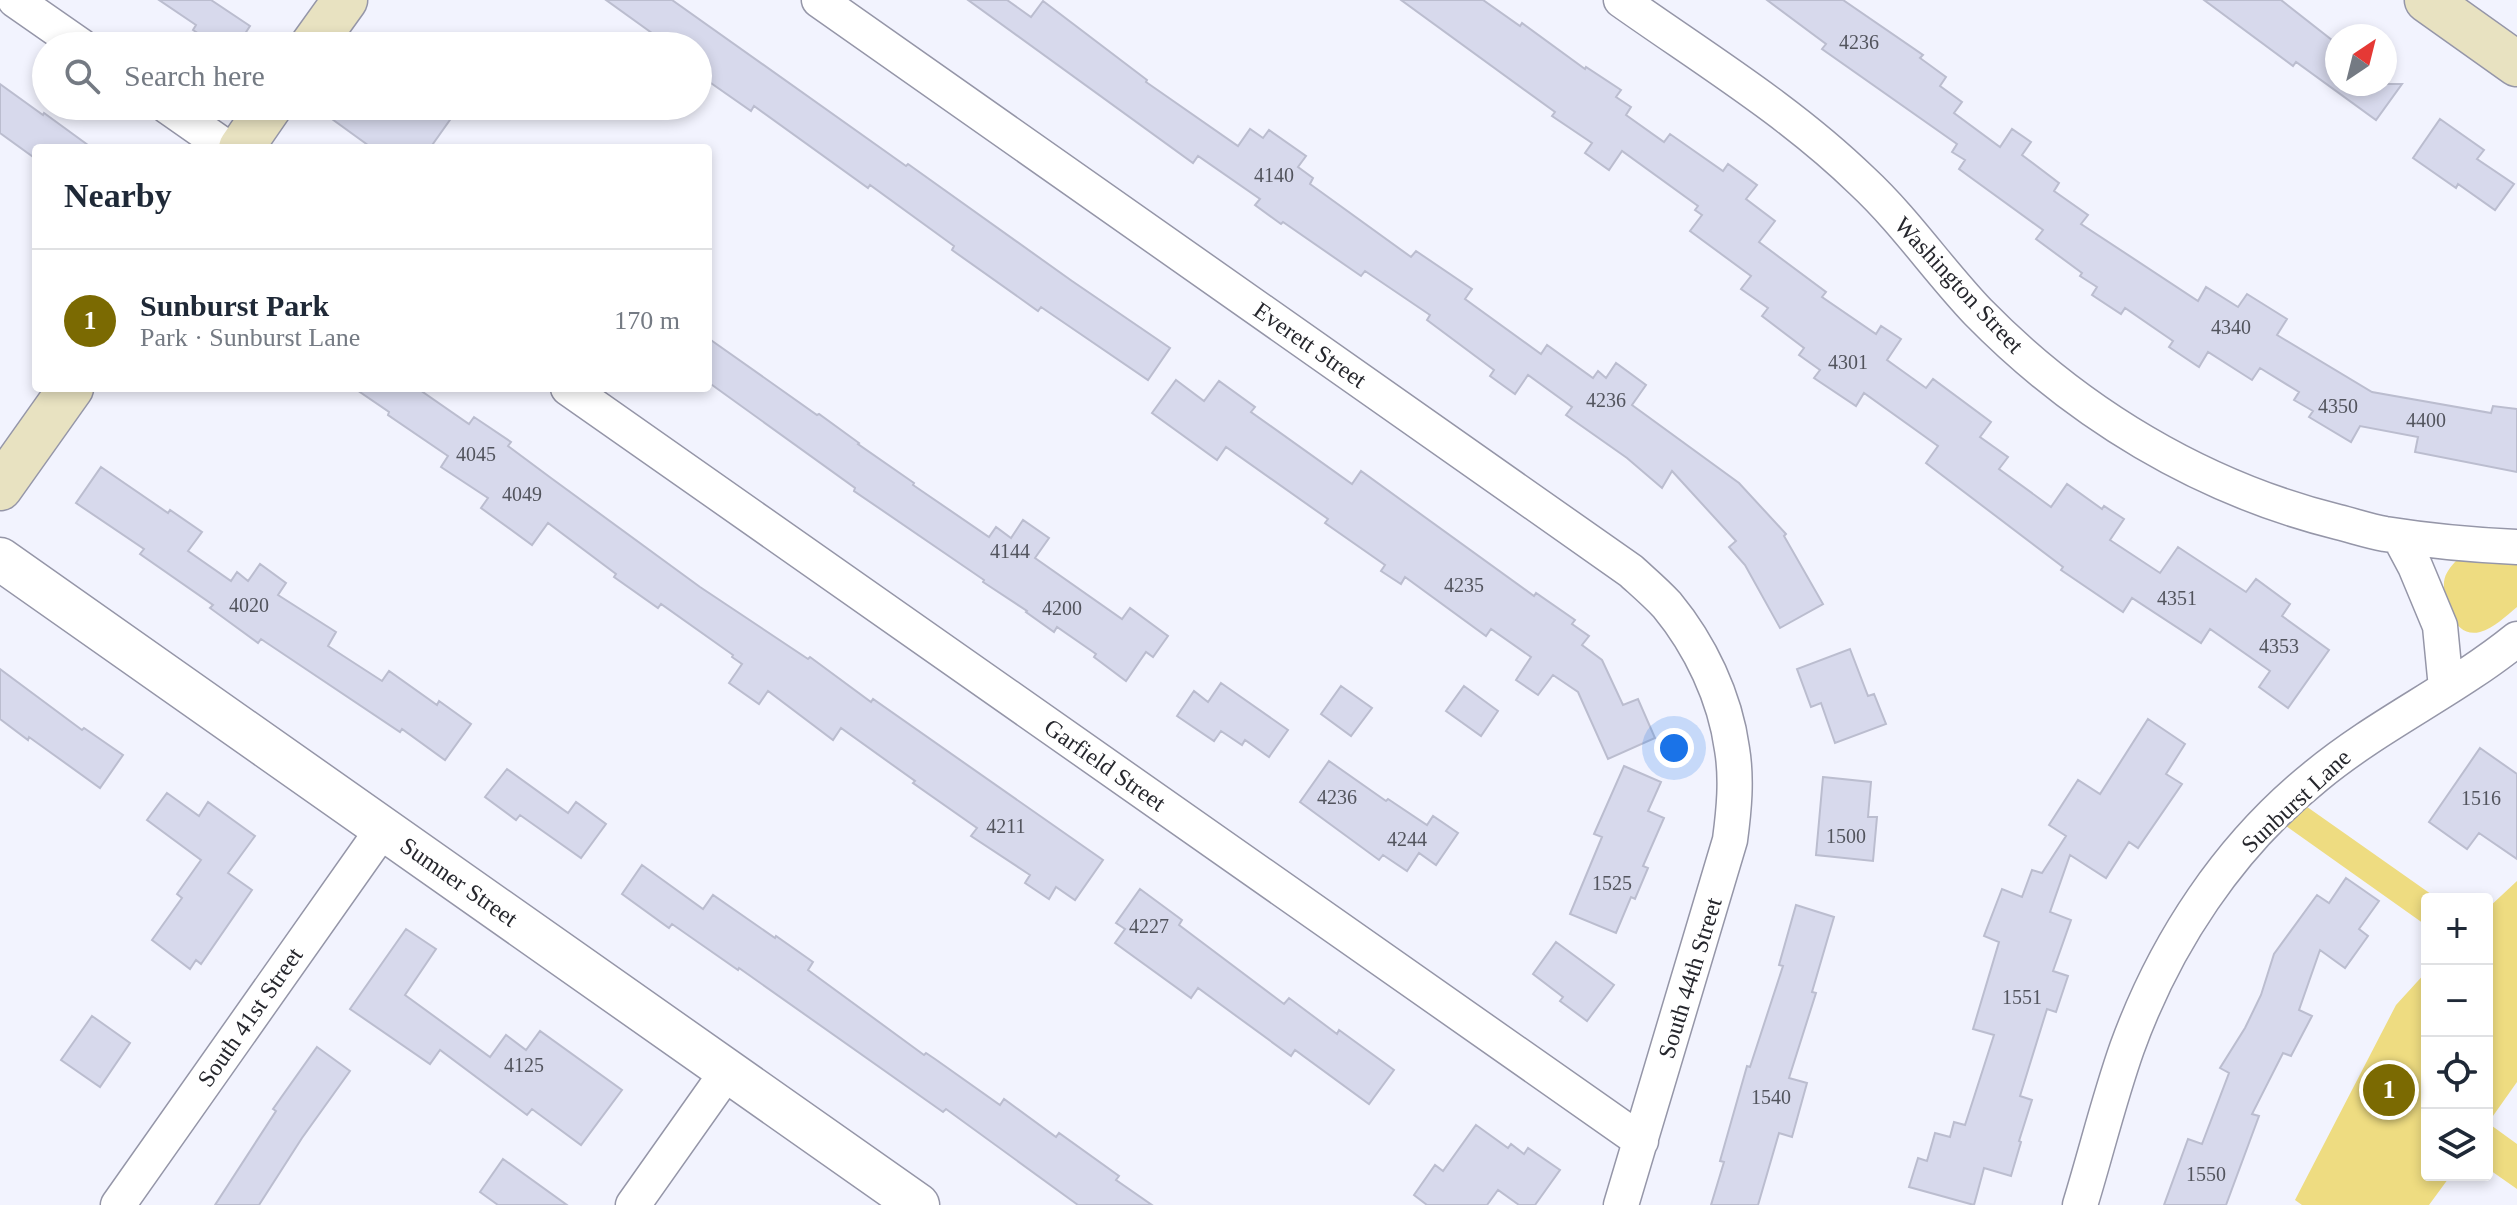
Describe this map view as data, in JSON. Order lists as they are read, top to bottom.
{
  "streets": {
    "street": [
      "Washington Street",
      "Everett Street",
      "Garfield Street",
      "Sunburst Lane",
      "Sumner Street",
      "South 44th Street",
      "South 41st Street"
    ]
  },
  "crossings": [
    ["Everett Street", "South 44th Street"],
    ["Garfield Street", "South 44th Street"],
    ["Sumner Street", "South 41st Street"]
  ],
  "house_numbers": [
    "4236",
    "4140",
    "4340",
    "4301",
    "4236",
    "4350",
    "4400",
    "4045",
    "4049",
    "4144",
    "4235",
    "4351",
    "4020",
    "4200",
    "4353",
    "4236",
    "1516",
    "4211",
    "1500",
    "4244",
    "1525",
    "4227",
    "1551",
    "4125",
    "1540",
    "1550"
  ],
  "north": "top right",
  "page": {
    "search": "Search here",
    "heading": "Nearby",
    "list": [
      {
        "mark": "1",
        "name": "Sunburst Park",
        "note": "Park · Sunburst Lane",
        "value": "170 m"
      }
    ],
    "map_buttons": ["+", "−"],
    "pins": "1"
  }
}
